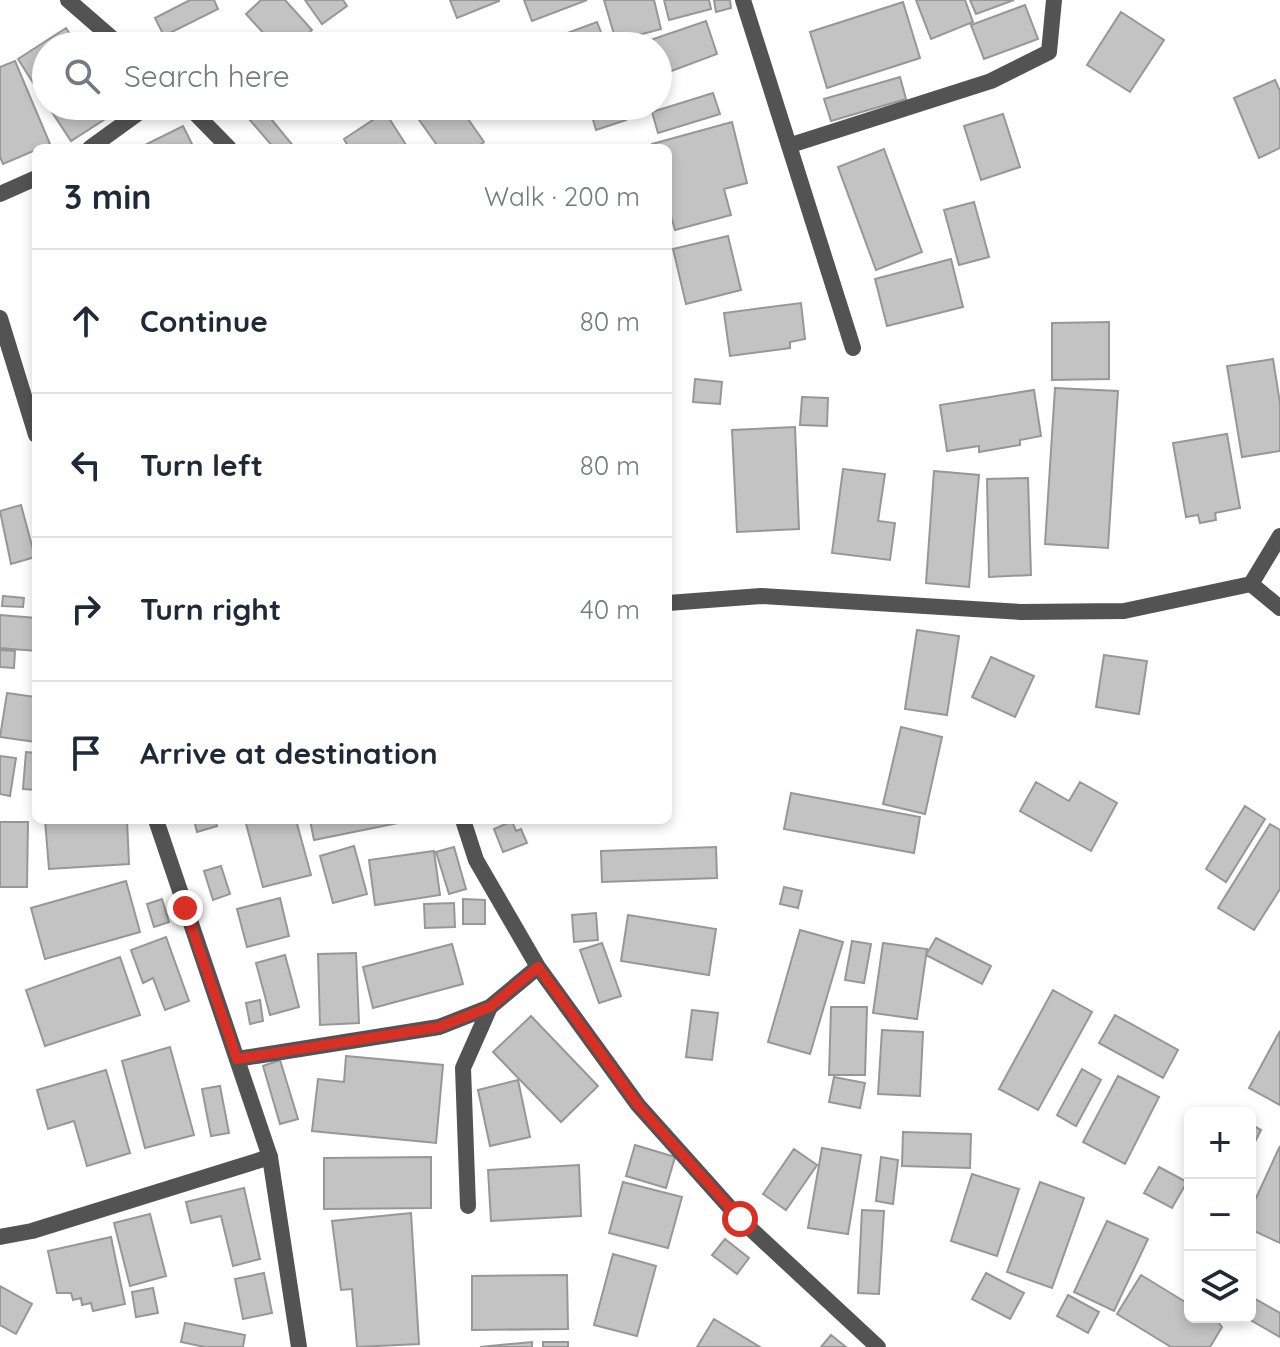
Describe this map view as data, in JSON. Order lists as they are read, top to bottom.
{
  "page": {
    "search": "Search here",
    "heading": ["3 min", "Walk · 200 m"],
    "list": [
      ["Continue", "80 m"],
      ["Turn left", "80 m"],
      ["Turn right", "40 m"],
      "Arrive at destination"
    ],
    "map_buttons": ["+", "−"]
  }
}
